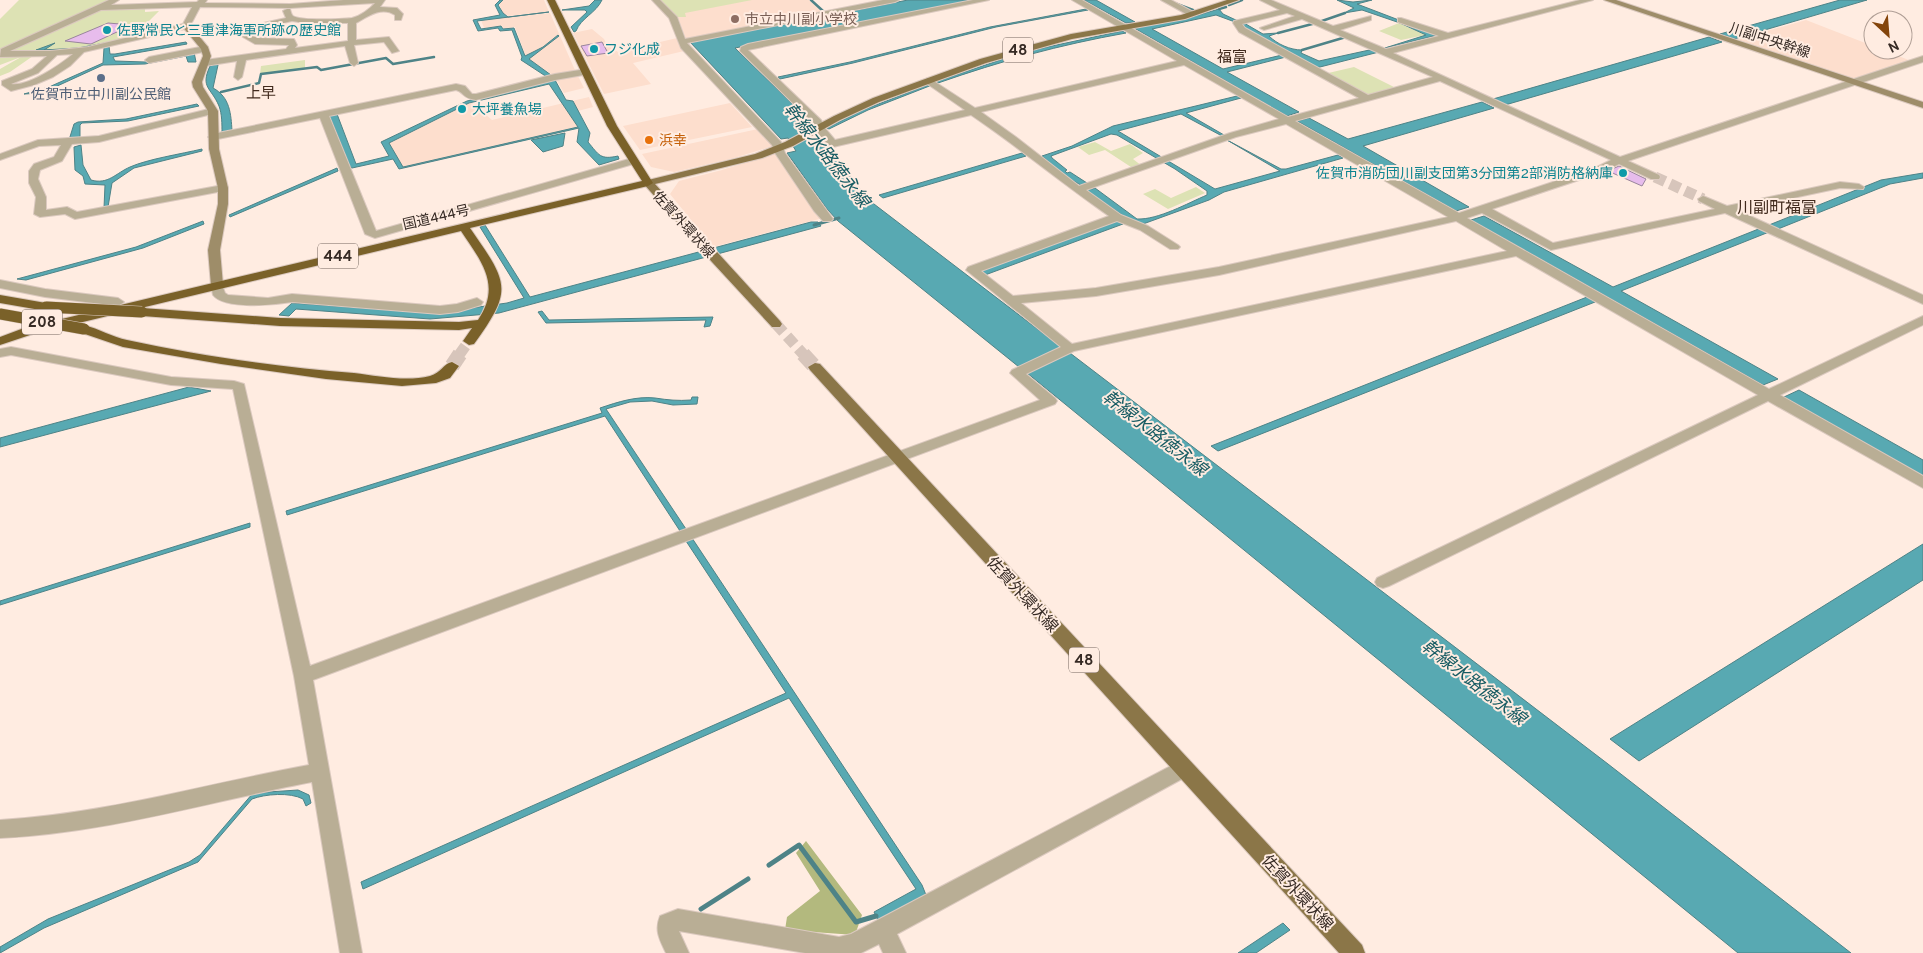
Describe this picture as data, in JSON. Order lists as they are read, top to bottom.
{
  "streets": {
    "highway": ["国道444号", "444", "208"],
    "main road": ["48", "佐賀外環状線"],
    "street": ["川副中央幹線"]
  },
  "crossings": [
    ["48", "佐賀外環状線"],
    ["国道444号", "佐賀外環状線"]
  ],
  "districts": ["福富", "上早", "川副町福富"],
  "water": ["幹線水路徳永線"],
  "places": [
    "市立中川副小学校",
    "佐野常民と三重津海軍所跡の歴史館",
    "フジ化成",
    "佐賀市立中川副公民館",
    "大坪養魚場",
    "浜幸",
    "佐賀市消防団川副支団第3分団第2部消防格納庫"
  ],
  "north": "bottom right"
}
